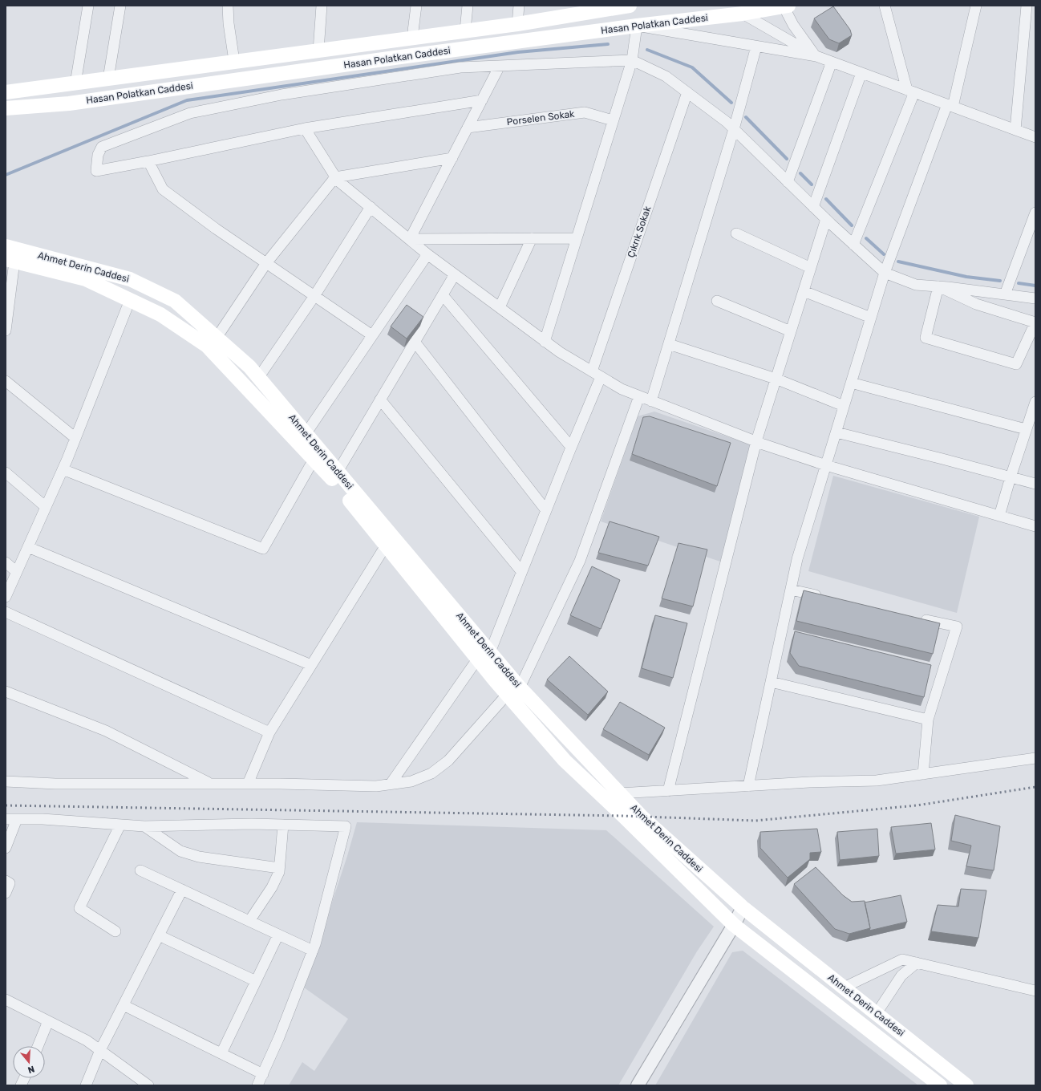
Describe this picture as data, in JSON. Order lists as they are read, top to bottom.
{
  "streets": {
    "main road": ["Hasan Polatkan Caddesi", "Ahmet Derin Caddesi"],
    "street": ["Porselen Sokak", "Çıkrık Sokak"]
  },
  "crossings": [
    ["Çıkrık Sokak", "Ahmet Derin Caddesi"]
  ],
  "north": "bottom"
}
